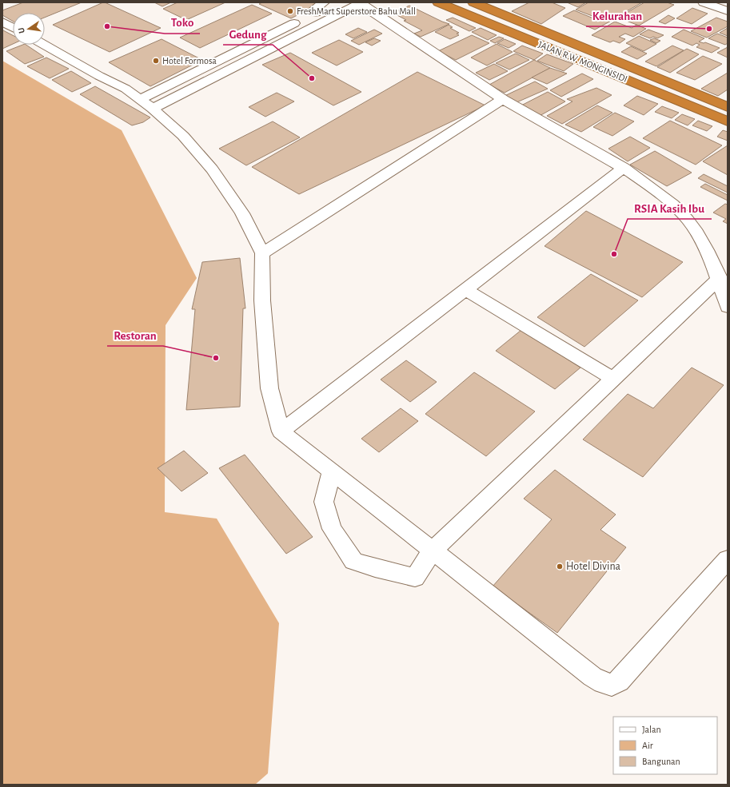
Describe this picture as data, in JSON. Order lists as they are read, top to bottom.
{
  "streets": {
    "highway": ["JALAN R.W. MONGINSIDI"]
  },
  "places": [
    "FreshMart Superstore Bahu Mall",
    "Toko",
    "Kelurahan",
    "Hotel Formosa",
    "Gedung",
    "RSIA Kasih Ibu",
    "Restoran",
    "Hotel Divina"
  ],
  "legend": ["Jalan", "Air", "Bangunan"],
  "north": "left"
}
